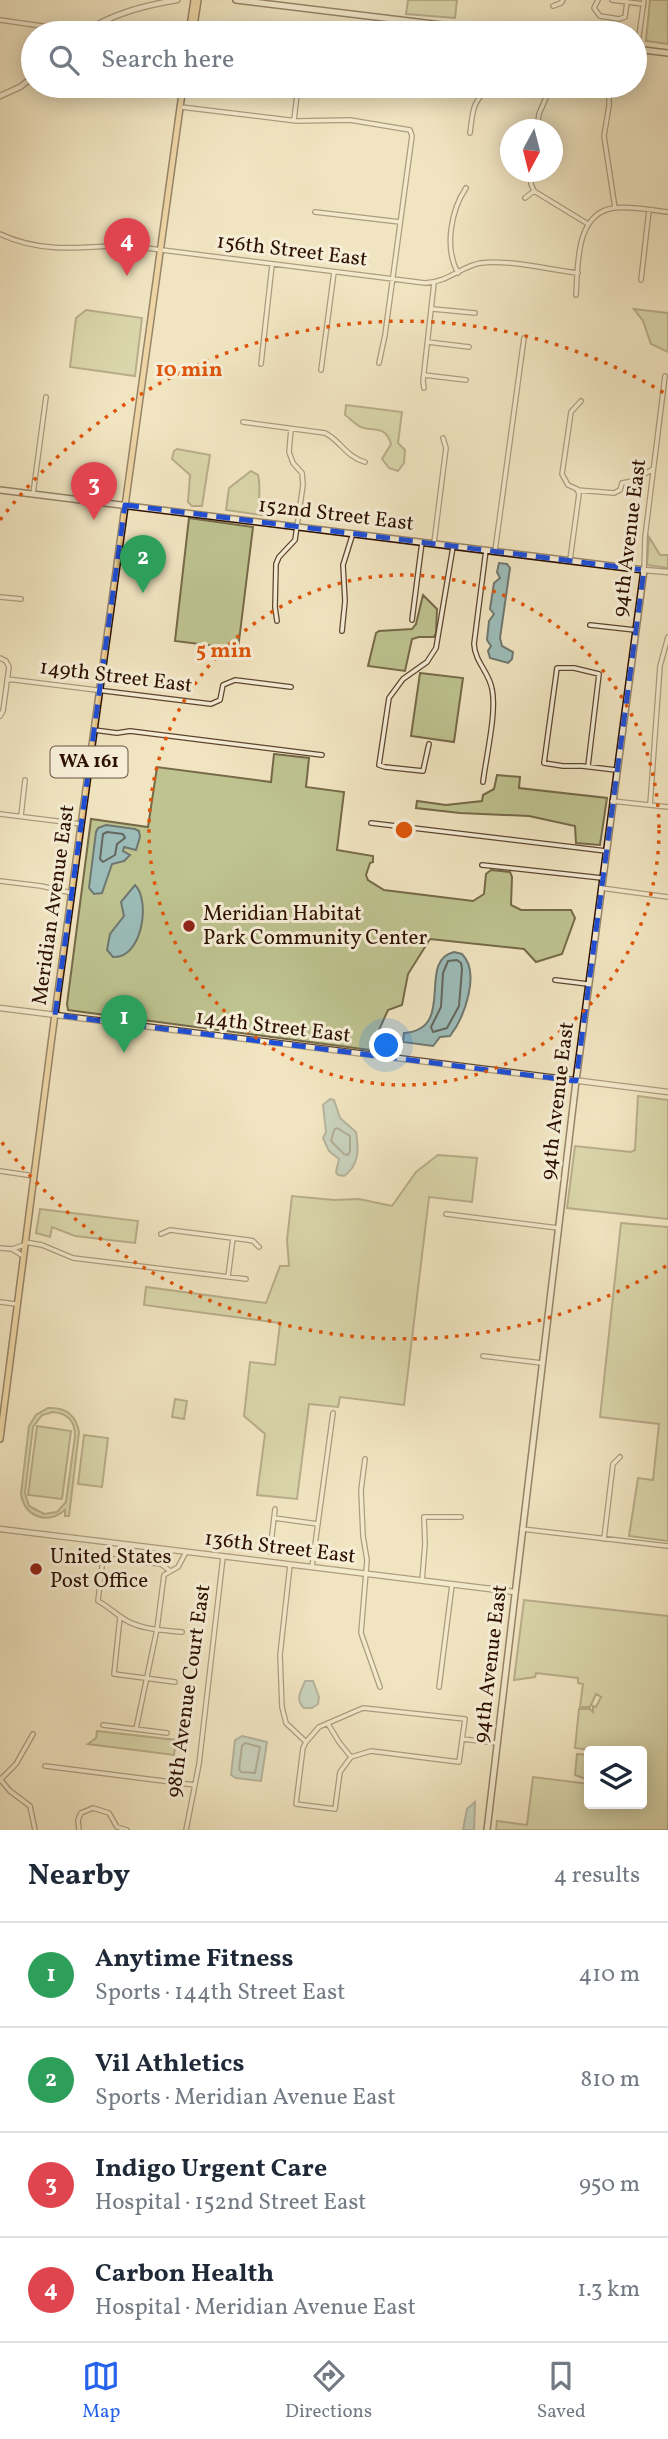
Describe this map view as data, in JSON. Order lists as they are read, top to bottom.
{
  "streets": {
    "main road": [
      "152nd Street East",
      "94th Avenue East",
      "WA 161",
      "Meridian Avenue East"
    ],
    "street": [
      "156th Street East",
      "149th Street East",
      "144th Street East",
      "136th Street East",
      "98th Avenue Court East"
    ]
  },
  "crossings": [
    ["156th Street East", "Meridian Avenue East"],
    ["152nd Street East", "94th Avenue East"],
    ["152nd Street East", "Meridian Avenue East"],
    ["94th Avenue East", "144th Street East"],
    ["94th Avenue East", "136th Street East"],
    ["149th Street East", "Meridian Avenue East"],
    ["Meridian Avenue East", "144th Street East"],
    ["136th Street East", "98th Avenue Court East"]
  ],
  "places": ["Meridian Habitat Park Community Center", "United States Post Office"],
  "north": "bottom",
  "page": {
    "search": "Search here",
    "pins": [
      "4",
      "3",
      "2",
      "1"
    ],
    "heading": ["Nearby", "4 results"],
    "list": [
      {
        "mark": "1",
        "name": "Anytime Fitness",
        "note": "Sports · 144th Street East",
        "value": "410 m"
      },
      {
        "mark": "2",
        "name": "Vil Athletics",
        "note": "Sports · Meridian Avenue East",
        "value": "810 m"
      },
      {
        "mark": "3",
        "name": "Indigo Urgent Care",
        "note": "Hospital · 152nd Street East",
        "value": "950 m"
      },
      {
        "mark": "4",
        "name": "Carbon Health",
        "note": "Hospital · Meridian Avenue East",
        "value": "1.3 km"
      }
    ],
    "nav": ["Map", "Directions", "Saved"]
  },
  "rings": ["10 min", "5 min"]
}
